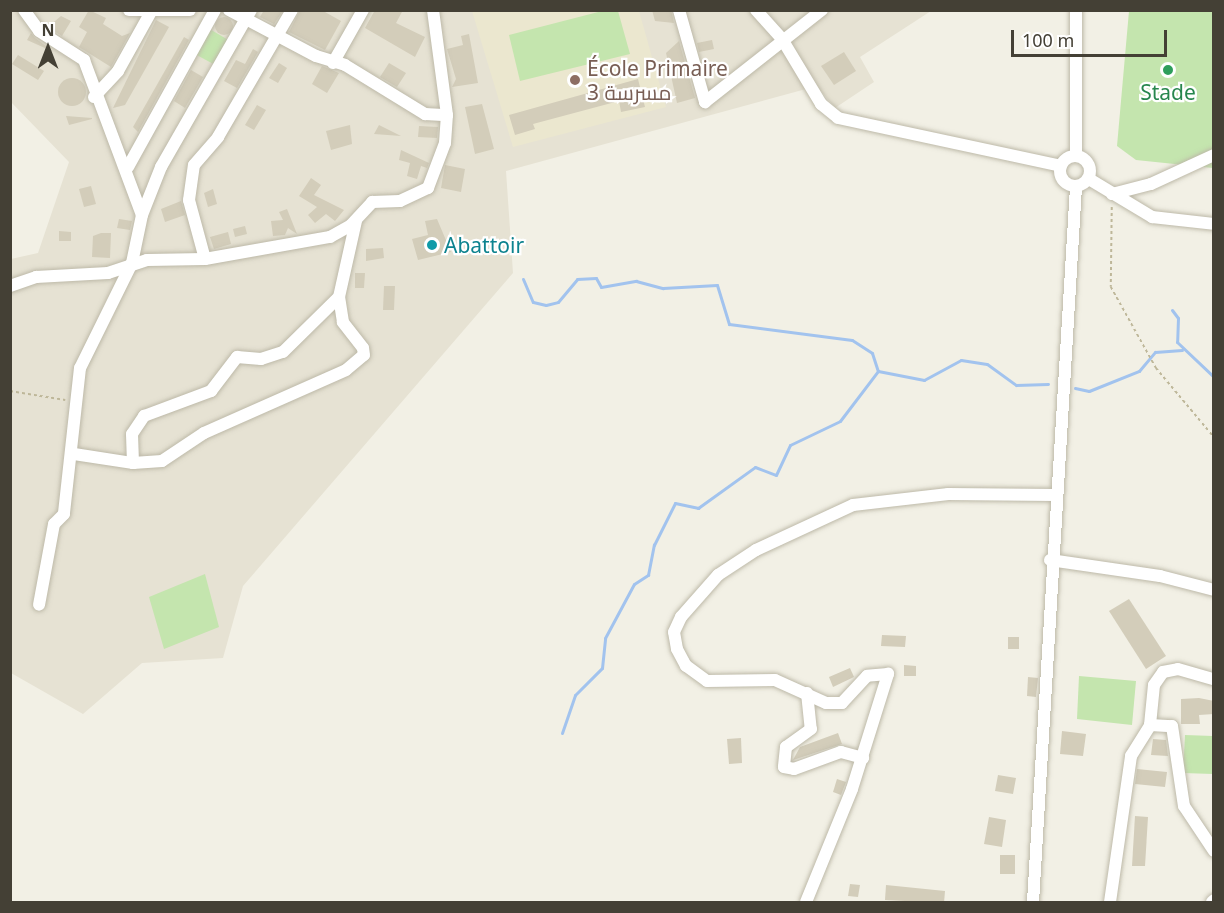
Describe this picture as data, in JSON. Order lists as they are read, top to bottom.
{
  "places": ["Stade", "École Primaire 3 مسرسة", "Abattoir"],
  "scale_bar": "100 m",
  "north": "top"
}
